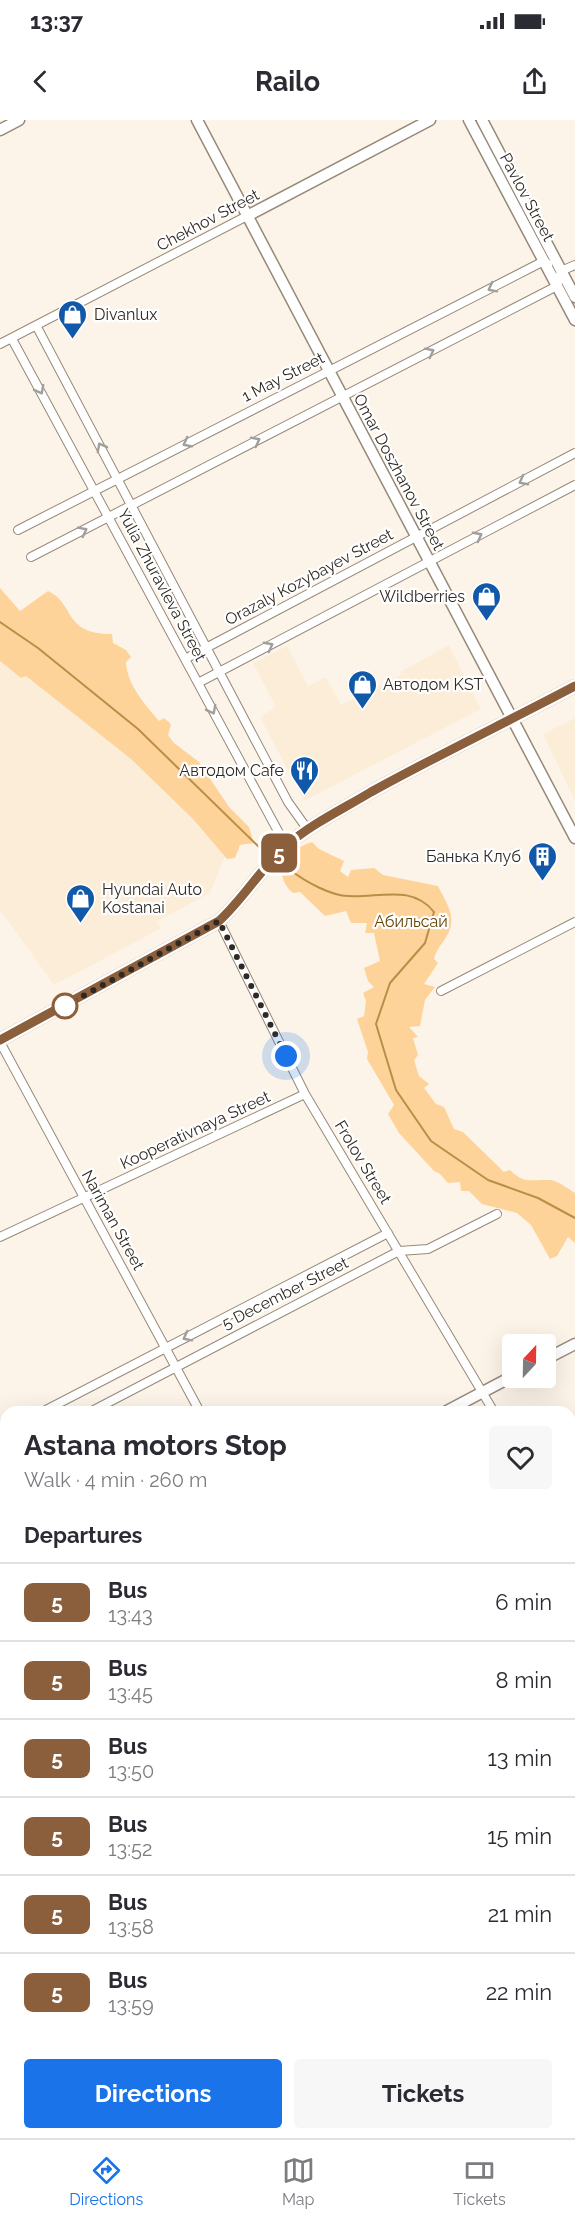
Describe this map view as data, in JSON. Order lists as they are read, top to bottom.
{
  "streets": {
    "street": [
      "Pavlov Street",
      "Chekhov Street",
      "1 May Street",
      "Omar Doszhanov Street",
      "Orazaly Kozybayev Street",
      "Yulia Zhuravleva Street",
      "Kooperativnaya Street",
      "Frolov Street",
      "Nariman Street",
      "5 December Street"
    ]
  },
  "crossings": [
    ["Pavlov Street", "1 May Street"],
    ["Chekhov Street", "Omar Doszhanov Street"],
    ["Chekhov Street", "Yulia Zhuravleva Street"],
    ["1 May Street", "Omar Doszhanov Street"],
    ["1 May Street", "Yulia Zhuravleva Street"],
    ["Omar Doszhanov Street", "Orazaly Kozybayev Street"],
    ["Orazaly Kozybayev Street", "Yulia Zhuravleva Street"],
    ["Kooperativnaya Street", "Frolov Street"],
    ["Kooperativnaya Street", "Nariman Street"],
    ["Frolov Street", "5 December Street"],
    ["Nariman Street", "5 December Street"]
  ],
  "parks": ["Абильсай"],
  "places": {
    "shop": [
      "Divanlux",
      "Wildberries",
      "Автодом KST",
      "Hyundai Auto Kostanai"
    ],
    "restaurant": ["Автодом Cafe"],
    "building": ["Банька Клуб"]
  },
  "lines": ["bus line 5"],
  "north": "top",
  "page": {
    "status": "13:37",
    "header": "Railo",
    "on_map": "5",
    "heading": [
      ["Astana motors Stop", "Walk · 4 min · 260 m"],
      "Departures"
    ],
    "list": [
      {
        "mark": "5",
        "name": "Bus",
        "note": "13:43",
        "value": "6 min"
      },
      {
        "mark": "5",
        "name": "Bus",
        "note": "13:45",
        "value": "8 min"
      },
      {
        "mark": "5",
        "name": "Bus",
        "note": "13:50",
        "value": "13 min"
      },
      {
        "mark": "5",
        "name": "Bus",
        "note": "13:52",
        "value": "15 min"
      },
      {
        "mark": "5",
        "name": "Bus",
        "note": "13:58",
        "value": "21 min"
      },
      {
        "mark": "5",
        "name": "Bus",
        "note": "13:59",
        "value": "22 min"
      }
    ],
    "buttons": ["Directions", "Tickets"],
    "tabs": ["Directions", "Map", "Tickets"]
  }
}
